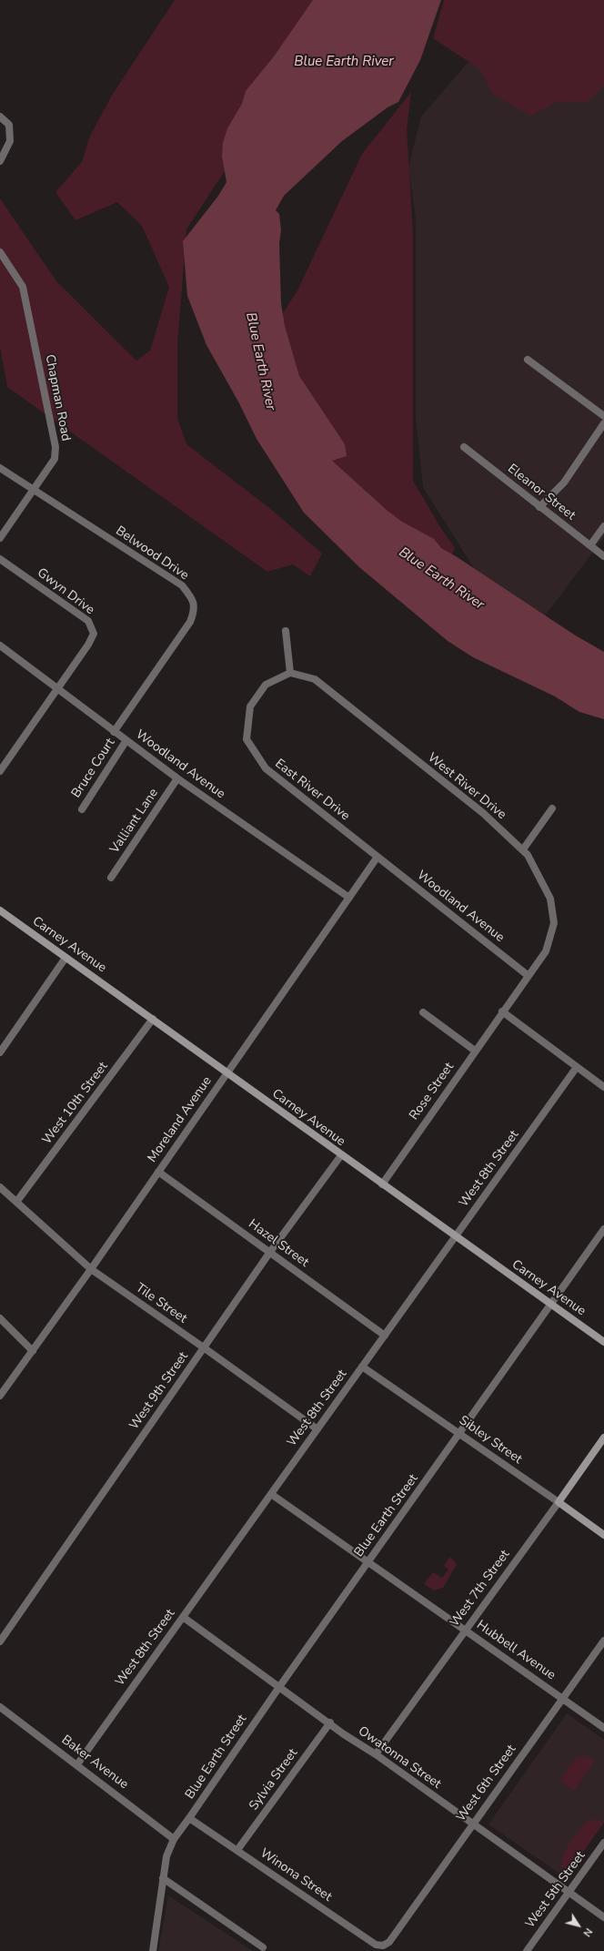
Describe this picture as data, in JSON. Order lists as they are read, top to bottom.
{
  "streets": {
    "main road": ["Carney Avenue", "Sibley Street", "West 7th Street"],
    "street": [
      "Chapman Road",
      "Eleanor Street",
      "Belwood Drive",
      "Gwyn Drive",
      "Woodland Avenue",
      "Bruce Court",
      "West River Drive",
      "East River Drive",
      "Valliant Lane",
      "Rose Street",
      "West 10th Street",
      "Moreland Avenue",
      "West 8th Street",
      "Hazel Street",
      "Tile Street",
      "West 9th Street",
      "Blue Earth Street",
      "Hubbell Avenue",
      "Owatonna Street",
      "Baker Avenue",
      "Sylvia Street",
      "West 6th Street",
      "Winona Street",
      "West 5th Street"
    ]
  },
  "crossings": [
    ["Chapman Road", "Belwood Drive"],
    ["Belwood Drive", "Woodland Avenue"],
    ["Gwyn Drive", "Woodland Avenue"],
    ["Woodland Avenue", "Bruce Court"],
    ["Woodland Avenue", "West River Drive"],
    ["Woodland Avenue", "East River Drive"],
    ["Woodland Avenue", "Valliant Lane"],
    ["Woodland Avenue", "Moreland Avenue"],
    ["West River Drive", "East River Drive"],
    ["West River Drive", "Rose Street"],
    ["East River Drive", "Moreland Avenue"],
    ["Carney Avenue", "Rose Street"],
    ["Carney Avenue", "West 10th Street"],
    ["Carney Avenue", "Moreland Avenue"],
    ["Carney Avenue", "West 8th Street"],
    ["Carney Avenue", "West 9th Street"],
    ["Carney Avenue", "Blue Earth Street"],
    ["West 10th Street", "Tile Street"],
    ["Moreland Avenue", "Hazel Street"],
    ["Moreland Avenue", "Tile Street"],
    ["West 8th Street", "Hazel Street"],
    ["West 8th Street", "Tile Street"],
    ["West 8th Street", "Sibley Street"],
    ["West 8th Street", "Hubbell Avenue"],
    ["West 8th Street", "Owatonna Street"],
    ["West 8th Street", "Baker Avenue"],
    ["Hazel Street", "West 9th Street"],
    ["Tile Street", "West 9th Street"],
    ["Sibley Street", "Blue Earth Street"],
    ["Sibley Street", "West 7th Street"],
    ["Blue Earth Street", "Hubbell Avenue"],
    ["Blue Earth Street", "Owatonna Street"],
    ["Blue Earth Street", "Baker Avenue"],
    ["Blue Earth Street", "Winona Street"],
    ["West 7th Street", "Hubbell Avenue"],
    ["West 7th Street", "Owatonna Street"],
    ["Hubbell Avenue", "West 6th Street"],
    ["Owatonna Street", "Sylvia Street"],
    ["Owatonna Street", "West 6th Street"],
    ["Owatonna Street", "West 5th Street"],
    ["Sylvia Street", "Winona Street"],
    ["West 6th Street", "Winona Street"]
  ],
  "water": ["Blue Earth River"],
  "north": "bottom right"
}
